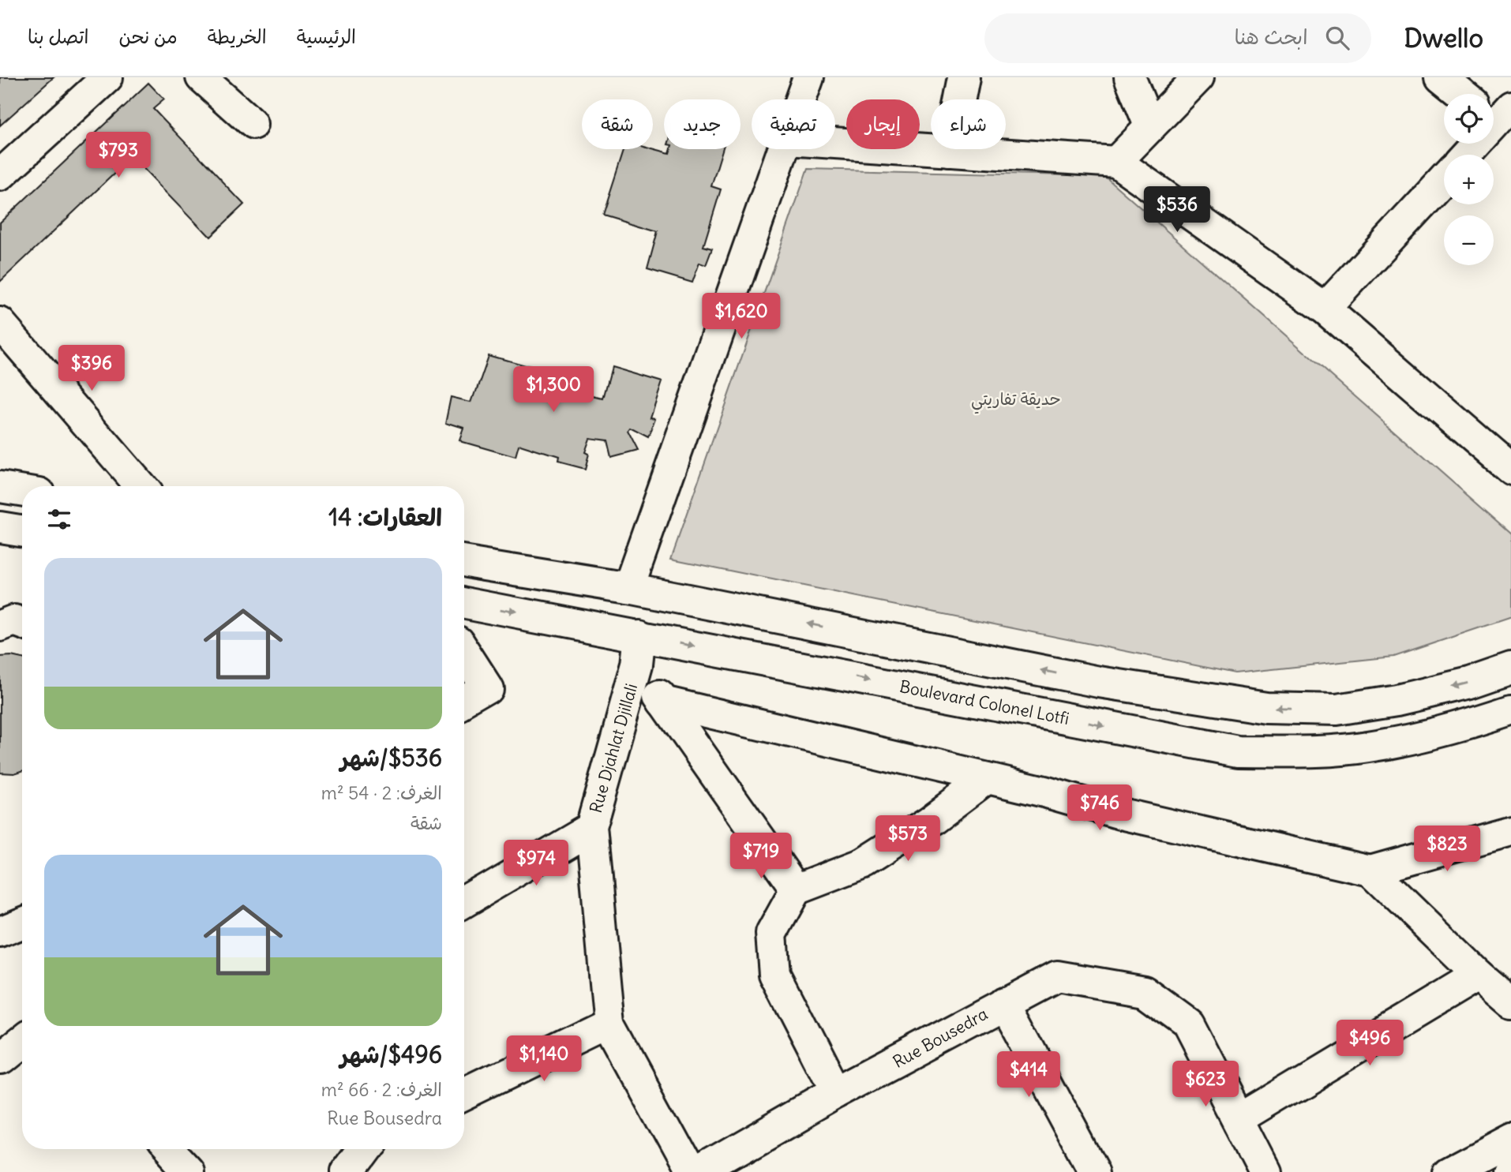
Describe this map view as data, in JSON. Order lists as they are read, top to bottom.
{
  "streets": {
    "street": ["Boulevard Colonel Lotfi", "Rue Djahlat Djillali", "Rue Bousedra"]
  },
  "crossings": [
    ["Boulevard Colonel Lotfi", "Rue Djahlat Djillali"]
  ],
  "parks": ["حديقة تفاريتي"],
  "page": {
    "header": "Dwello",
    "search": "ابحث هنا",
    "nav": [
      "الرئيسية",
      "الخريطة",
      "من نحن",
      "اتصل بنا"
    ],
    "map_buttons": ["+", "−"],
    "chip": [
      "شراء",
      "إيجار",
      "تصفية",
      "جديد",
      "شقة"
    ],
    "price": [
      "$793",
      "$536",
      "$1,620",
      "$396",
      "$1,300",
      "$746",
      "$573",
      "$823",
      "$719",
      "$974",
      "$496",
      "$1,140",
      "$414",
      "$623"
    ],
    "heading": "العقارات: 14",
    "list": [
      {
        "name": "$536/شهر",
        "note": "الغرف: 2 · 54 m² · شقة"
      },
      {
        "name": "$496/شهر",
        "note": "الغرف: 2 · 66 m² · Rue Bousedra"
      }
    ]
  }
}
